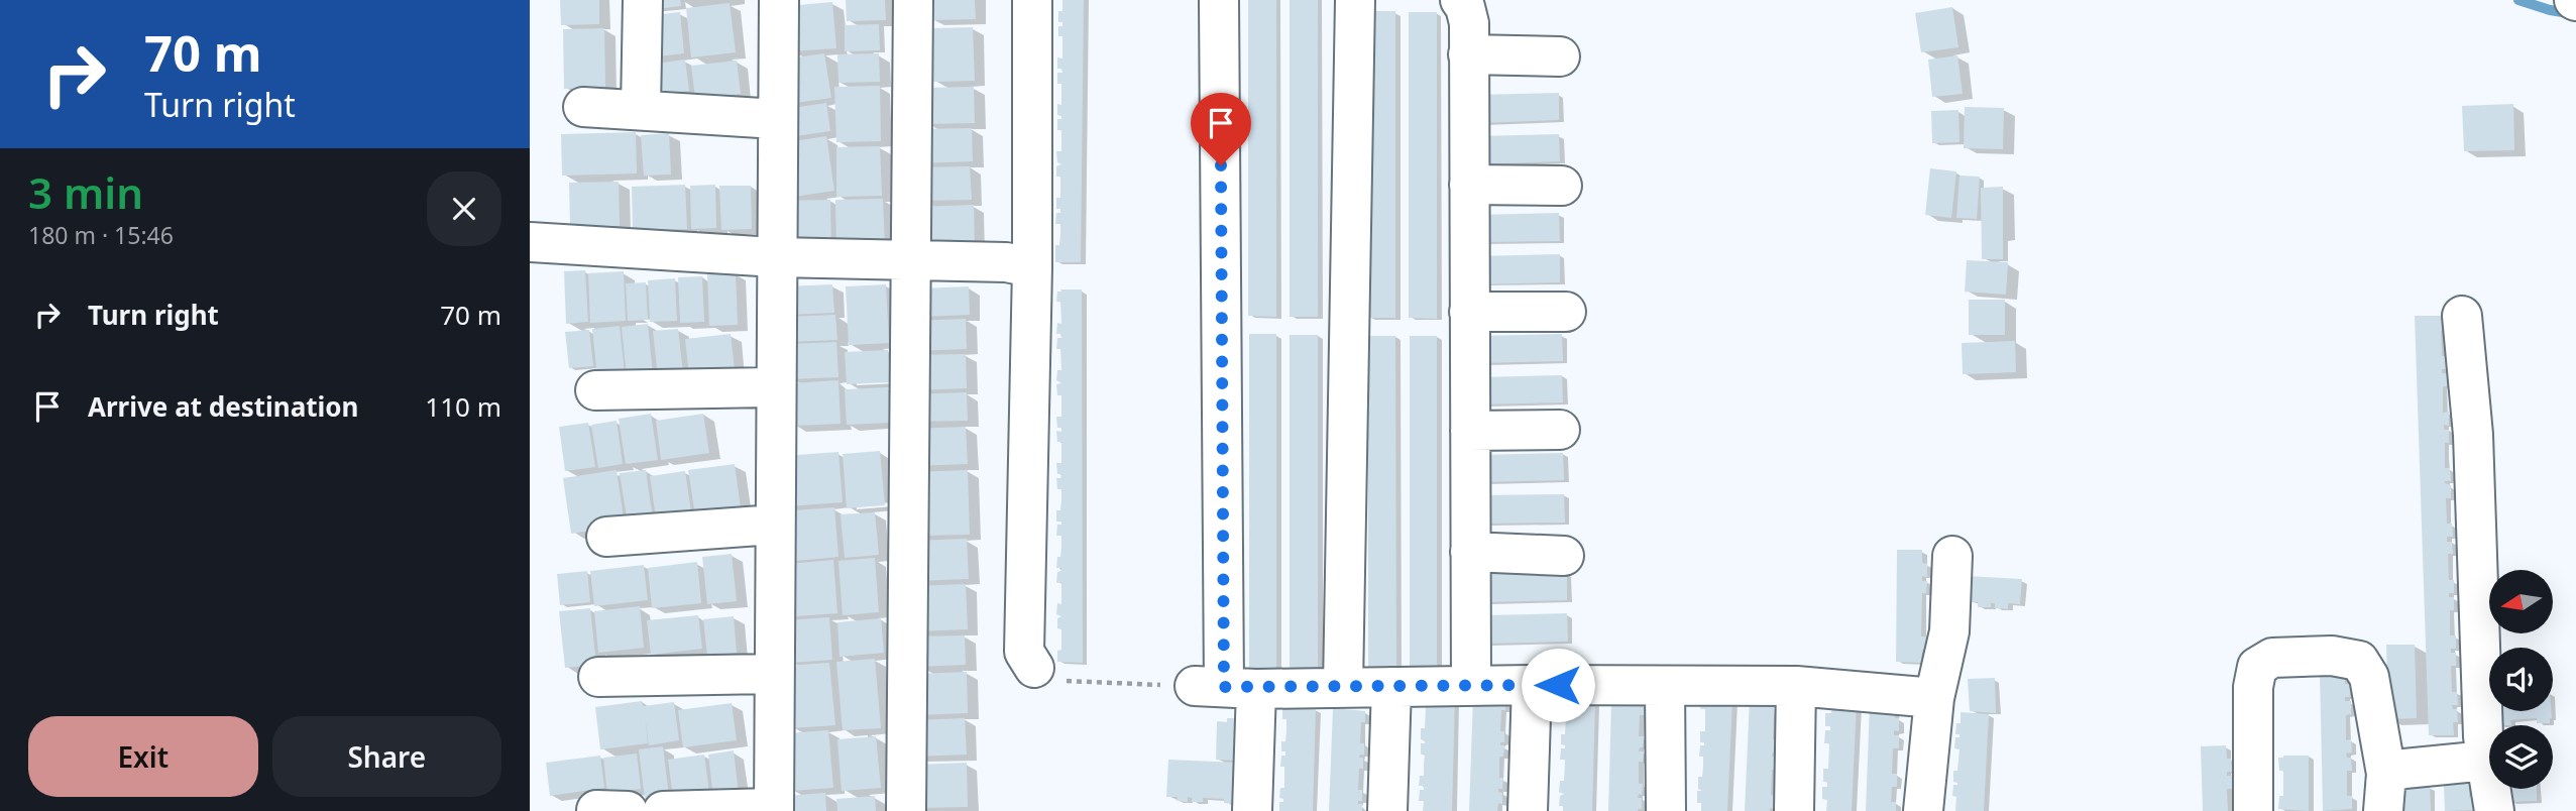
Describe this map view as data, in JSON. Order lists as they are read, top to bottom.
{
  "north": "left",
  "page": {
    "turn": ["70 m", "Turn right"],
    "heading": ["3 min", "180 m · 15:46"],
    "list": [
      {
        "name": "Turn right",
        "value": "70 m"
      },
      {
        "name": "Arrive at destination",
        "value": "110 m"
      }
    ],
    "buttons": ["Exit", "Share"]
  }
}
